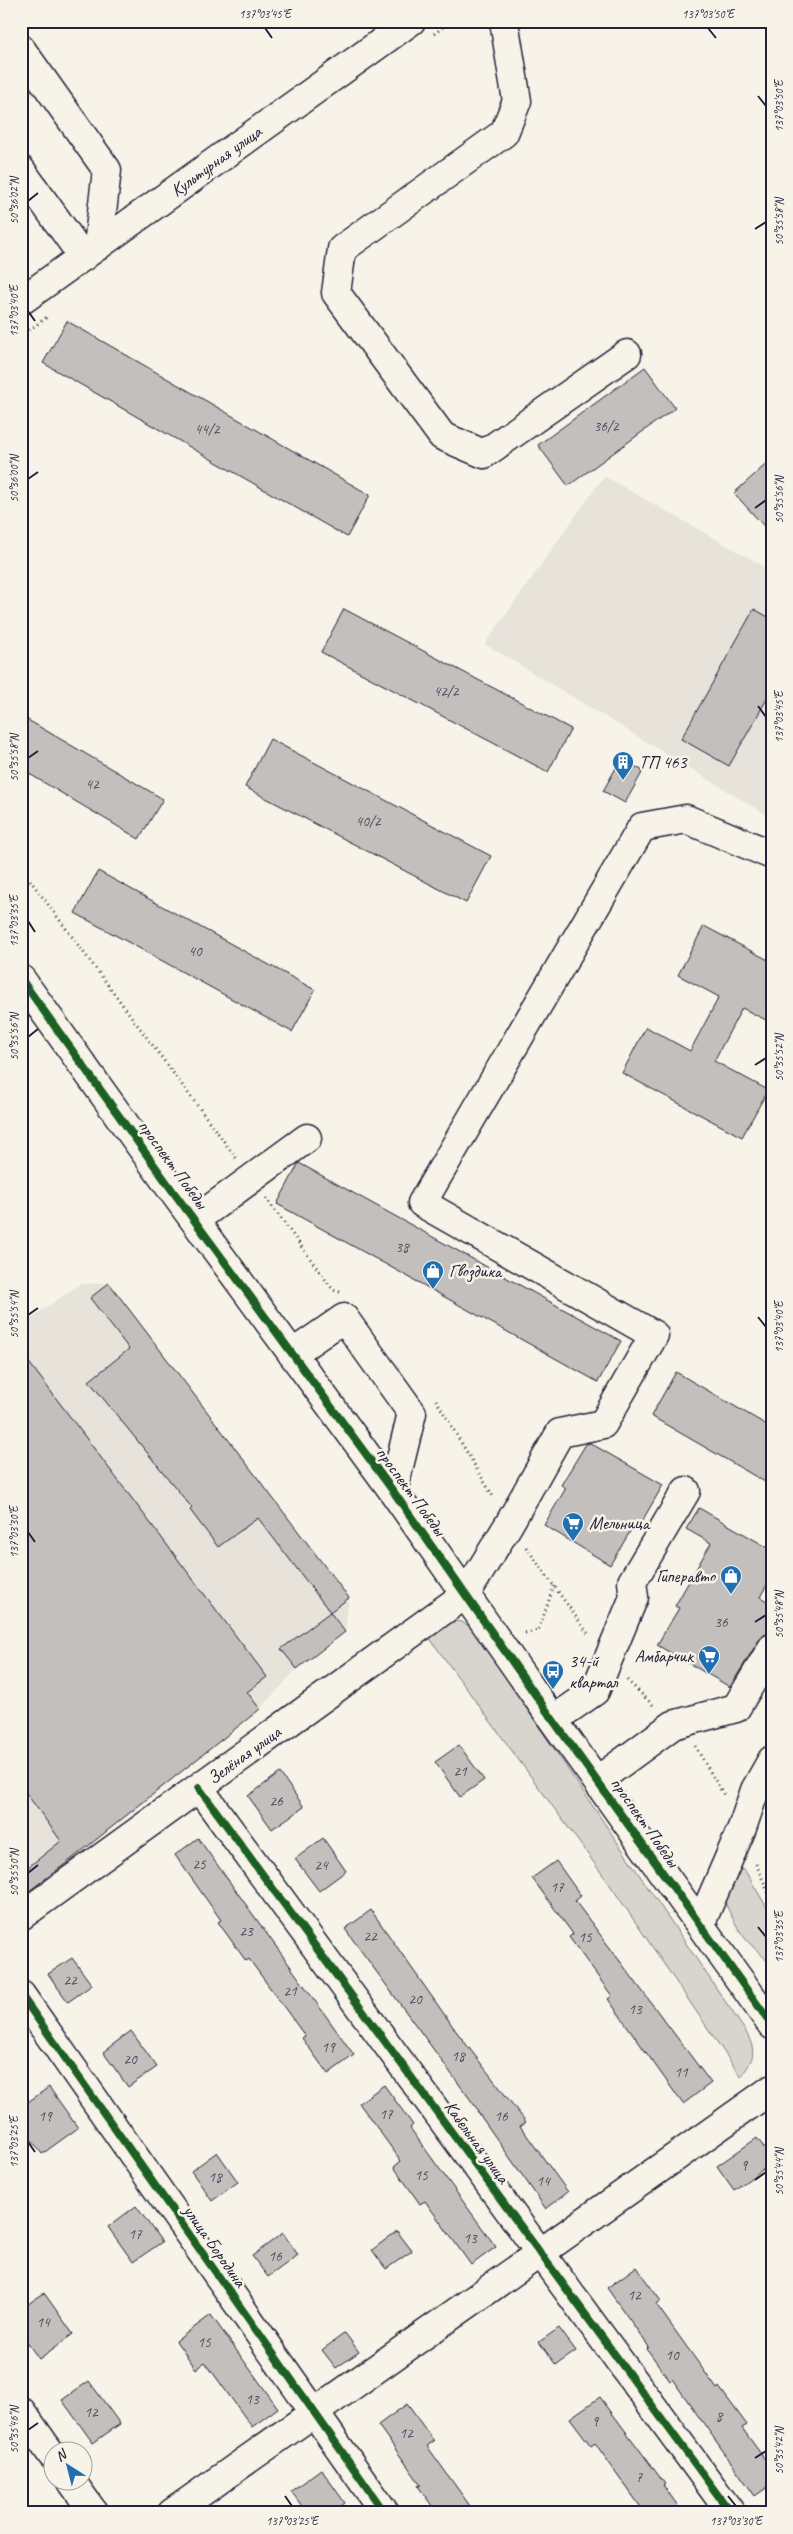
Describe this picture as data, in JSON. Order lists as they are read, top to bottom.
{
  "streets": {
    "street": [
      "Культурная улица",
      "проспект Победы",
      "Зелёная улица",
      "Кабельная улица",
      "улица Бородина"
    ]
  },
  "crossings": [
    ["проспект Победы", "Зелёная улица"],
    ["Зелёная улица", "Кабельная улица"]
  ],
  "places": {
    "building": ["ТП 463"],
    "shop": ["Гвоздика", "Гиперавто"],
    "supermarket": ["Мельница", "Амбарчик"],
    "bus stop": ["34-й квартал"]
  },
  "house_numbers": [
    "36/2",
    "44/2",
    "42/2",
    "42",
    "40/2",
    "40",
    "38",
    "36",
    "21",
    "26",
    "25",
    "24",
    "17",
    "23",
    "22",
    "15",
    "22",
    "21",
    "20",
    "13",
    "19",
    "18",
    "20",
    "11",
    "17",
    "19",
    "16",
    "9",
    "15",
    "18",
    "14",
    "17",
    "13",
    "16",
    "12",
    "14",
    "15",
    "10",
    "13",
    "12",
    "8",
    "9",
    "12",
    "7"
  ],
  "north": "top left",
  "coordinates": [
    "137°03'45\"E",
    "137°03'50\"E",
    "50°36'02\"N",
    "50°35'58\"N",
    "137°03'40\"E",
    "50°36'00\"N",
    "50°35'56\"N",
    "137°03'35\"E",
    "50°35'52\"N",
    "50°35'54\"N",
    "137°03'30\"E",
    "50°35'48\"N",
    "50°35'50\"N",
    "137°03'25\"E",
    "50°35'44\"N",
    "50°35'46\"N",
    "50°35'42\"N"
  ]
}
